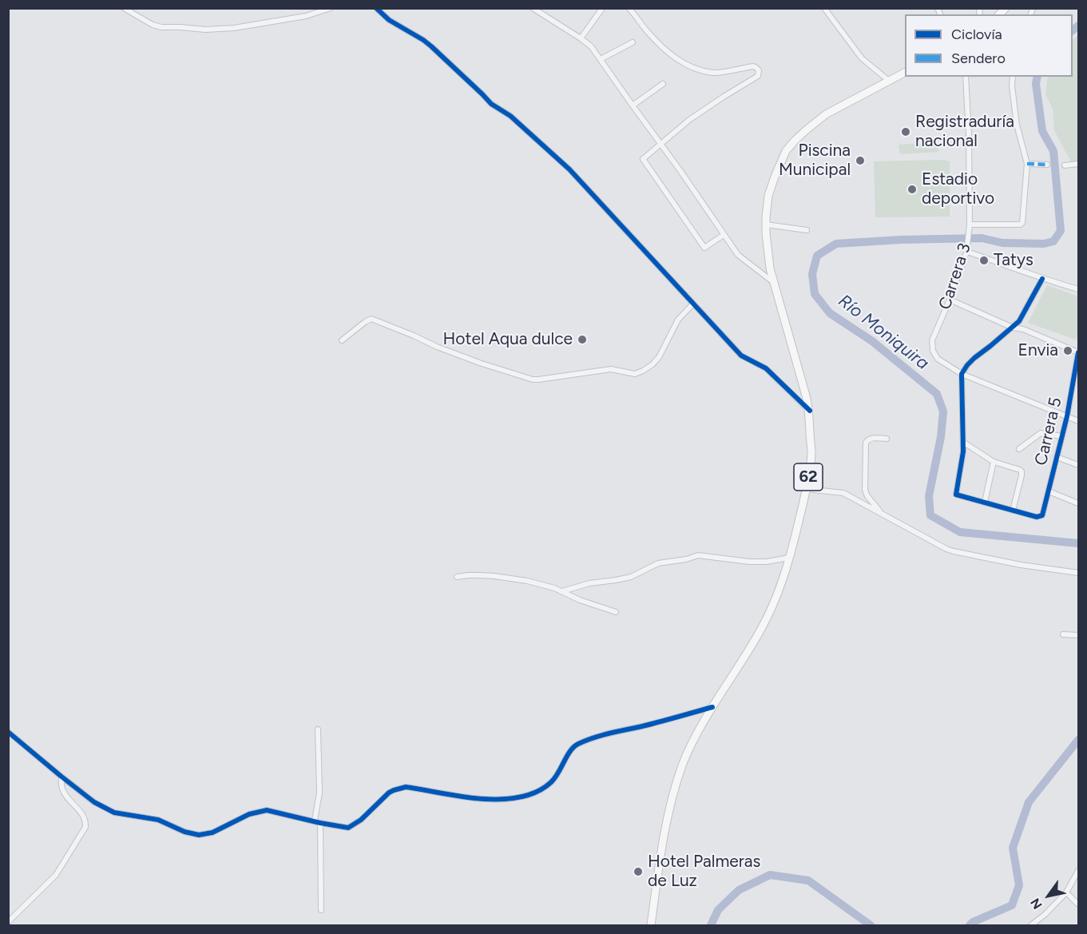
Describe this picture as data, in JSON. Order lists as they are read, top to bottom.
{
  "streets": {
    "main road": ["62"],
    "street": ["Carrera 3", "Carrera 5"]
  },
  "water": ["Río Moniquira"],
  "places": [
    "Registraduría nacional",
    "Piscina Municipal",
    "Estadio deportivo",
    "Tatys",
    "Hotel Aqua dulce",
    "Envia",
    "Hotel Palmeras de Luz"
  ],
  "legend": ["Ciclovía", "Sendero"],
  "north": "bottom left"
}
